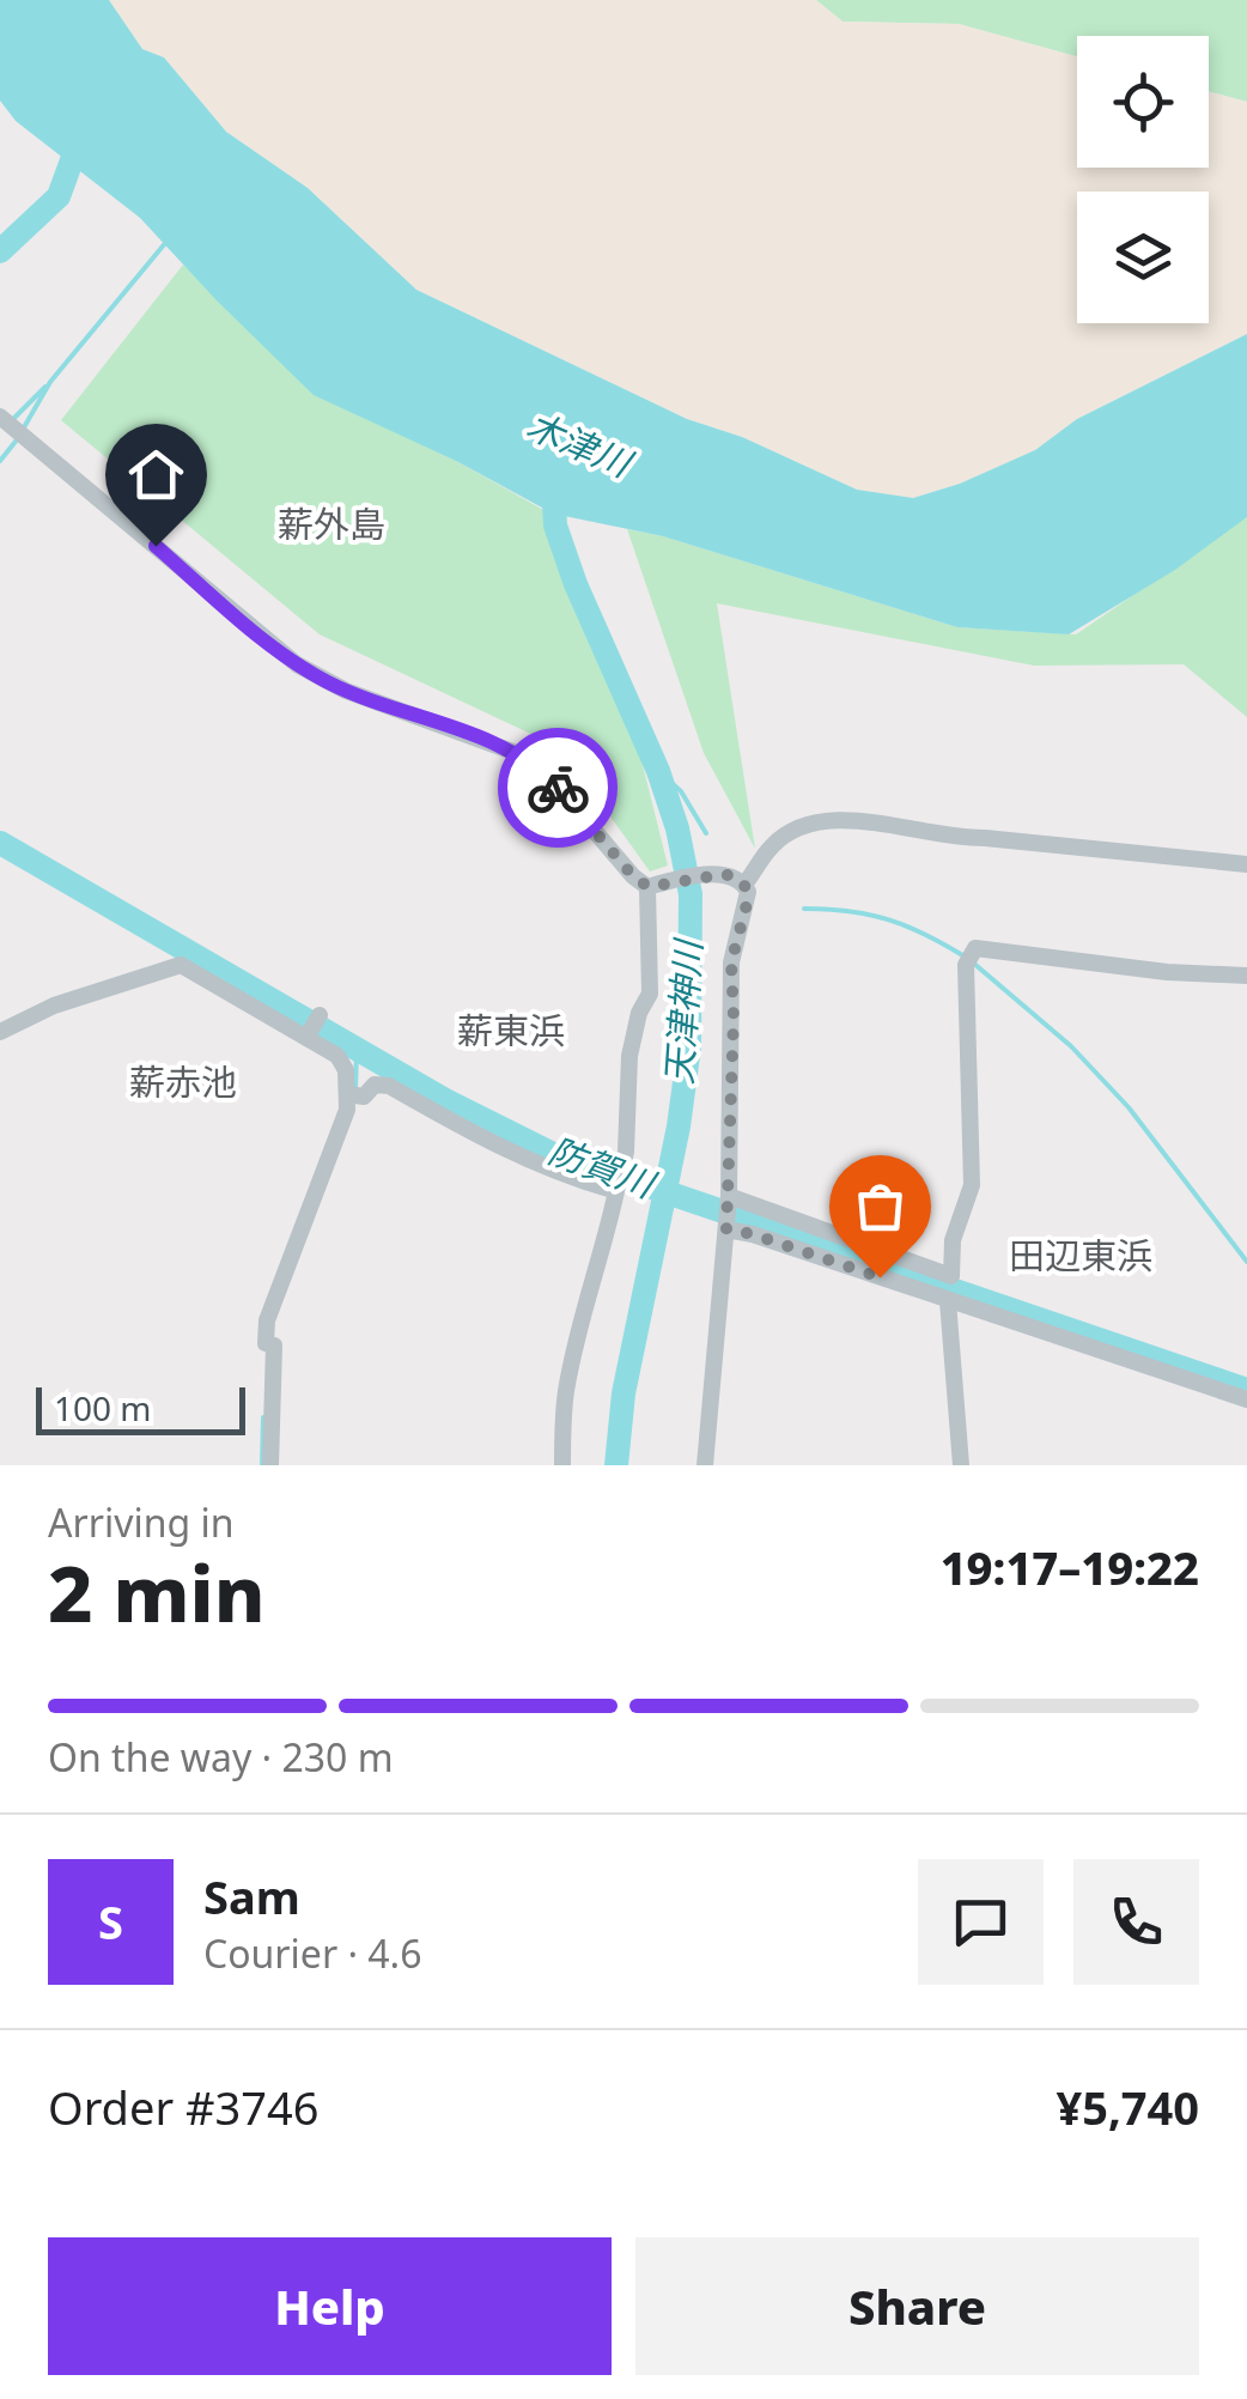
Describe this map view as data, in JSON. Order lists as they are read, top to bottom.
{
  "districts": [
    "薪外島",
    "薪東浜",
    "薪赤池",
    "田辺東浜"
  ],
  "water": ["木津川", "天津神川", "防賀川"],
  "scale_bar": "100 m",
  "page": {
    "scale": "100 m",
    "heading": ["2 min", "Arriving in", "19:17–19:22"],
    "panel": [
      "Sam",
      "Courier · 4.6",
      "Order #3746",
      "¥5,740"
    ],
    "bar": "On the way · 230 m",
    "round": "S",
    "buttons": ["Help", "Share"]
  }
}
